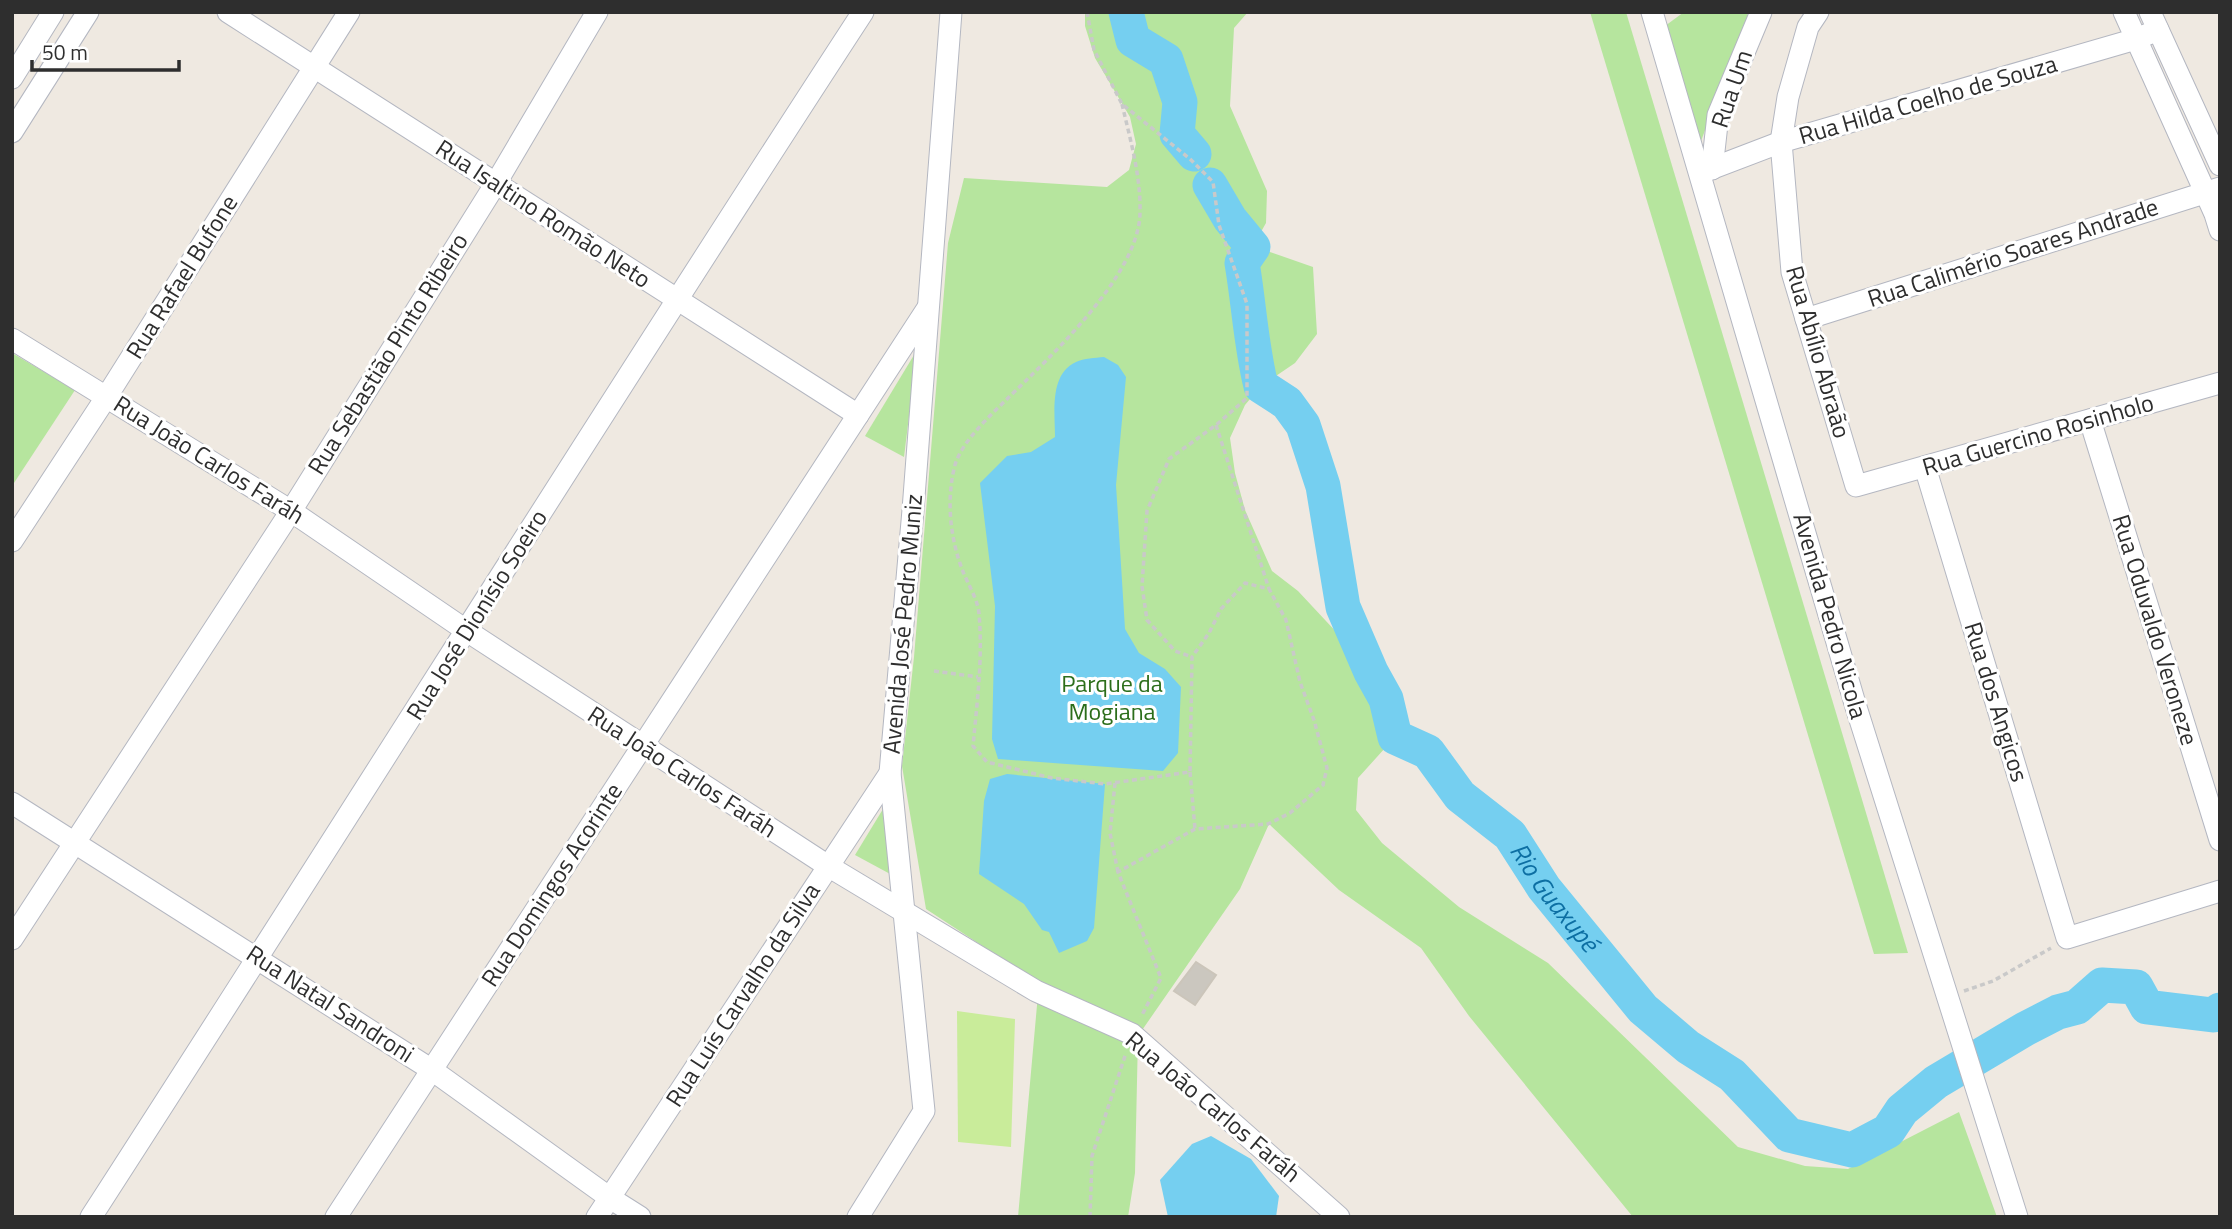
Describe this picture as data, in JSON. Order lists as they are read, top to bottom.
{
  "streets": {
    "street": [
      "Rua Um",
      "Rua Hilda Coelho de Souza",
      "Rua Isaltino Romão Neto",
      "Rua Calimério Soares Andrade",
      "Rua Rafael Bufone",
      "Rua Abílio Abraão",
      "Rua Sebastião Pinto Ribeiro",
      "Rua Guercino Rosinholo",
      "Rua João Carlos Faráh",
      "Rua José Dionísio Soeiro",
      "Avenida Pedro Nicola",
      "Avenida José Pedro Muniz",
      "Rua Oduvaldo Veroneze",
      "Rua dos Angicos",
      "Rua Domingos Acorinte",
      "Rua Luís Carvalho da Silva",
      "Rua Natal Sandroni"
    ]
  },
  "crossings": [
    ["Rua Um", "Rua Hilda Coelho de Souza"],
    ["Rua Um", "Avenida Pedro Nicola"],
    ["Rua Hilda Coelho de Souza", "Rua Abílio Abraão"],
    ["Rua Hilda Coelho de Souza", "Avenida Pedro Nicola"],
    ["Rua Isaltino Romão Neto", "Rua Rafael Bufone"],
    ["Rua Isaltino Romão Neto", "Rua Sebastião Pinto Ribeiro"],
    ["Rua Isaltino Romão Neto", "Rua José Dionísio Soeiro"],
    ["Rua Isaltino Romão Neto", "Rua Domingos Acorinte"],
    ["Rua Calimério Soares Andrade", "Rua Abílio Abraão"],
    ["Rua Rafael Bufone", "Rua João Carlos Faráh"],
    ["Rua Abílio Abraão", "Rua Guercino Rosinholo"],
    ["Rua Sebastião Pinto Ribeiro", "Rua João Carlos Faráh"],
    ["Rua Sebastião Pinto Ribeiro", "Rua Natal Sandroni"],
    ["Rua Guercino Rosinholo", "Rua Oduvaldo Veroneze"],
    ["Rua Guercino Rosinholo", "Rua dos Angicos"],
    ["Rua João Carlos Faráh", "Rua José Dionísio Soeiro"],
    ["Rua João Carlos Faráh", "Avenida José Pedro Muniz"],
    ["Rua João Carlos Faráh", "Rua Domingos Acorinte"],
    ["Rua João Carlos Faráh", "Rua Luís Carvalho da Silva"],
    ["Rua José Dionísio Soeiro", "Rua Natal Sandroni"],
    ["Avenida José Pedro Muniz", "Rua Domingos Acorinte"],
    ["Avenida José Pedro Muniz", "Rua Luís Carvalho da Silva"],
    ["Rua Domingos Acorinte", "Rua Natal Sandroni"],
    ["Rua Luís Carvalho da Silva", "Rua Natal Sandroni"]
  ],
  "water": ["Rio Guaxupé"],
  "parks": ["Parque da Mogiana"],
  "scale_bar": "50 m"
}
